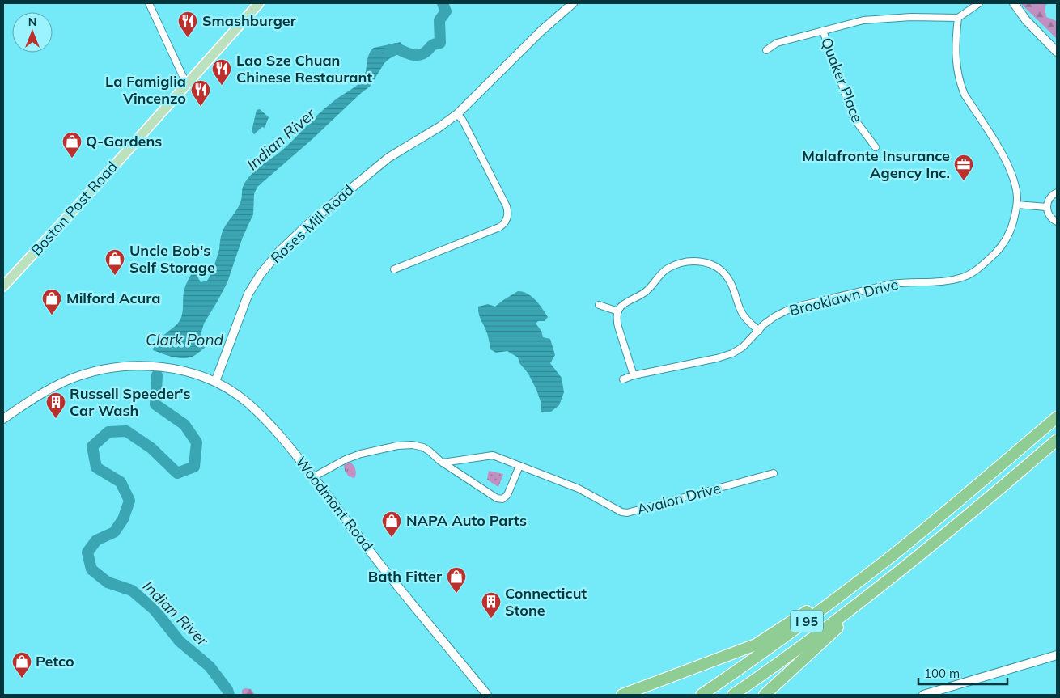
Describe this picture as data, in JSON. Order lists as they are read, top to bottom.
{
  "streets": {
    "highway": ["I 95"],
    "main road": ["Boston Post Road"],
    "street": [
      "Quaker Place",
      "Roses Mill Road",
      "Brooklawn Drive",
      "Avalon Drive",
      "Woodmont Road"
    ]
  },
  "crossings": [
    ["Roses Mill Road", "Woodmont Road"]
  ],
  "water": ["Indian River", "Clark Pond"],
  "places": {
    "restaurant": ["Smashburger", "Lao Sze Chuan Chinese Restaurant", "La Famiglia Vincenzo"],
    "shop": [
      "Q-Gardens",
      "Uncle Bob's Self Storage",
      "Milford Acura",
      "NAPA Auto Parts",
      "Bath Fitter",
      "Petco"
    ],
    "office": ["Malafronte Insurance Agency Inc."],
    "building": ["Russell Speeder's Car Wash", "Connecticut Stone"]
  },
  "scale_bar": "100 m",
  "north": "top"
}
